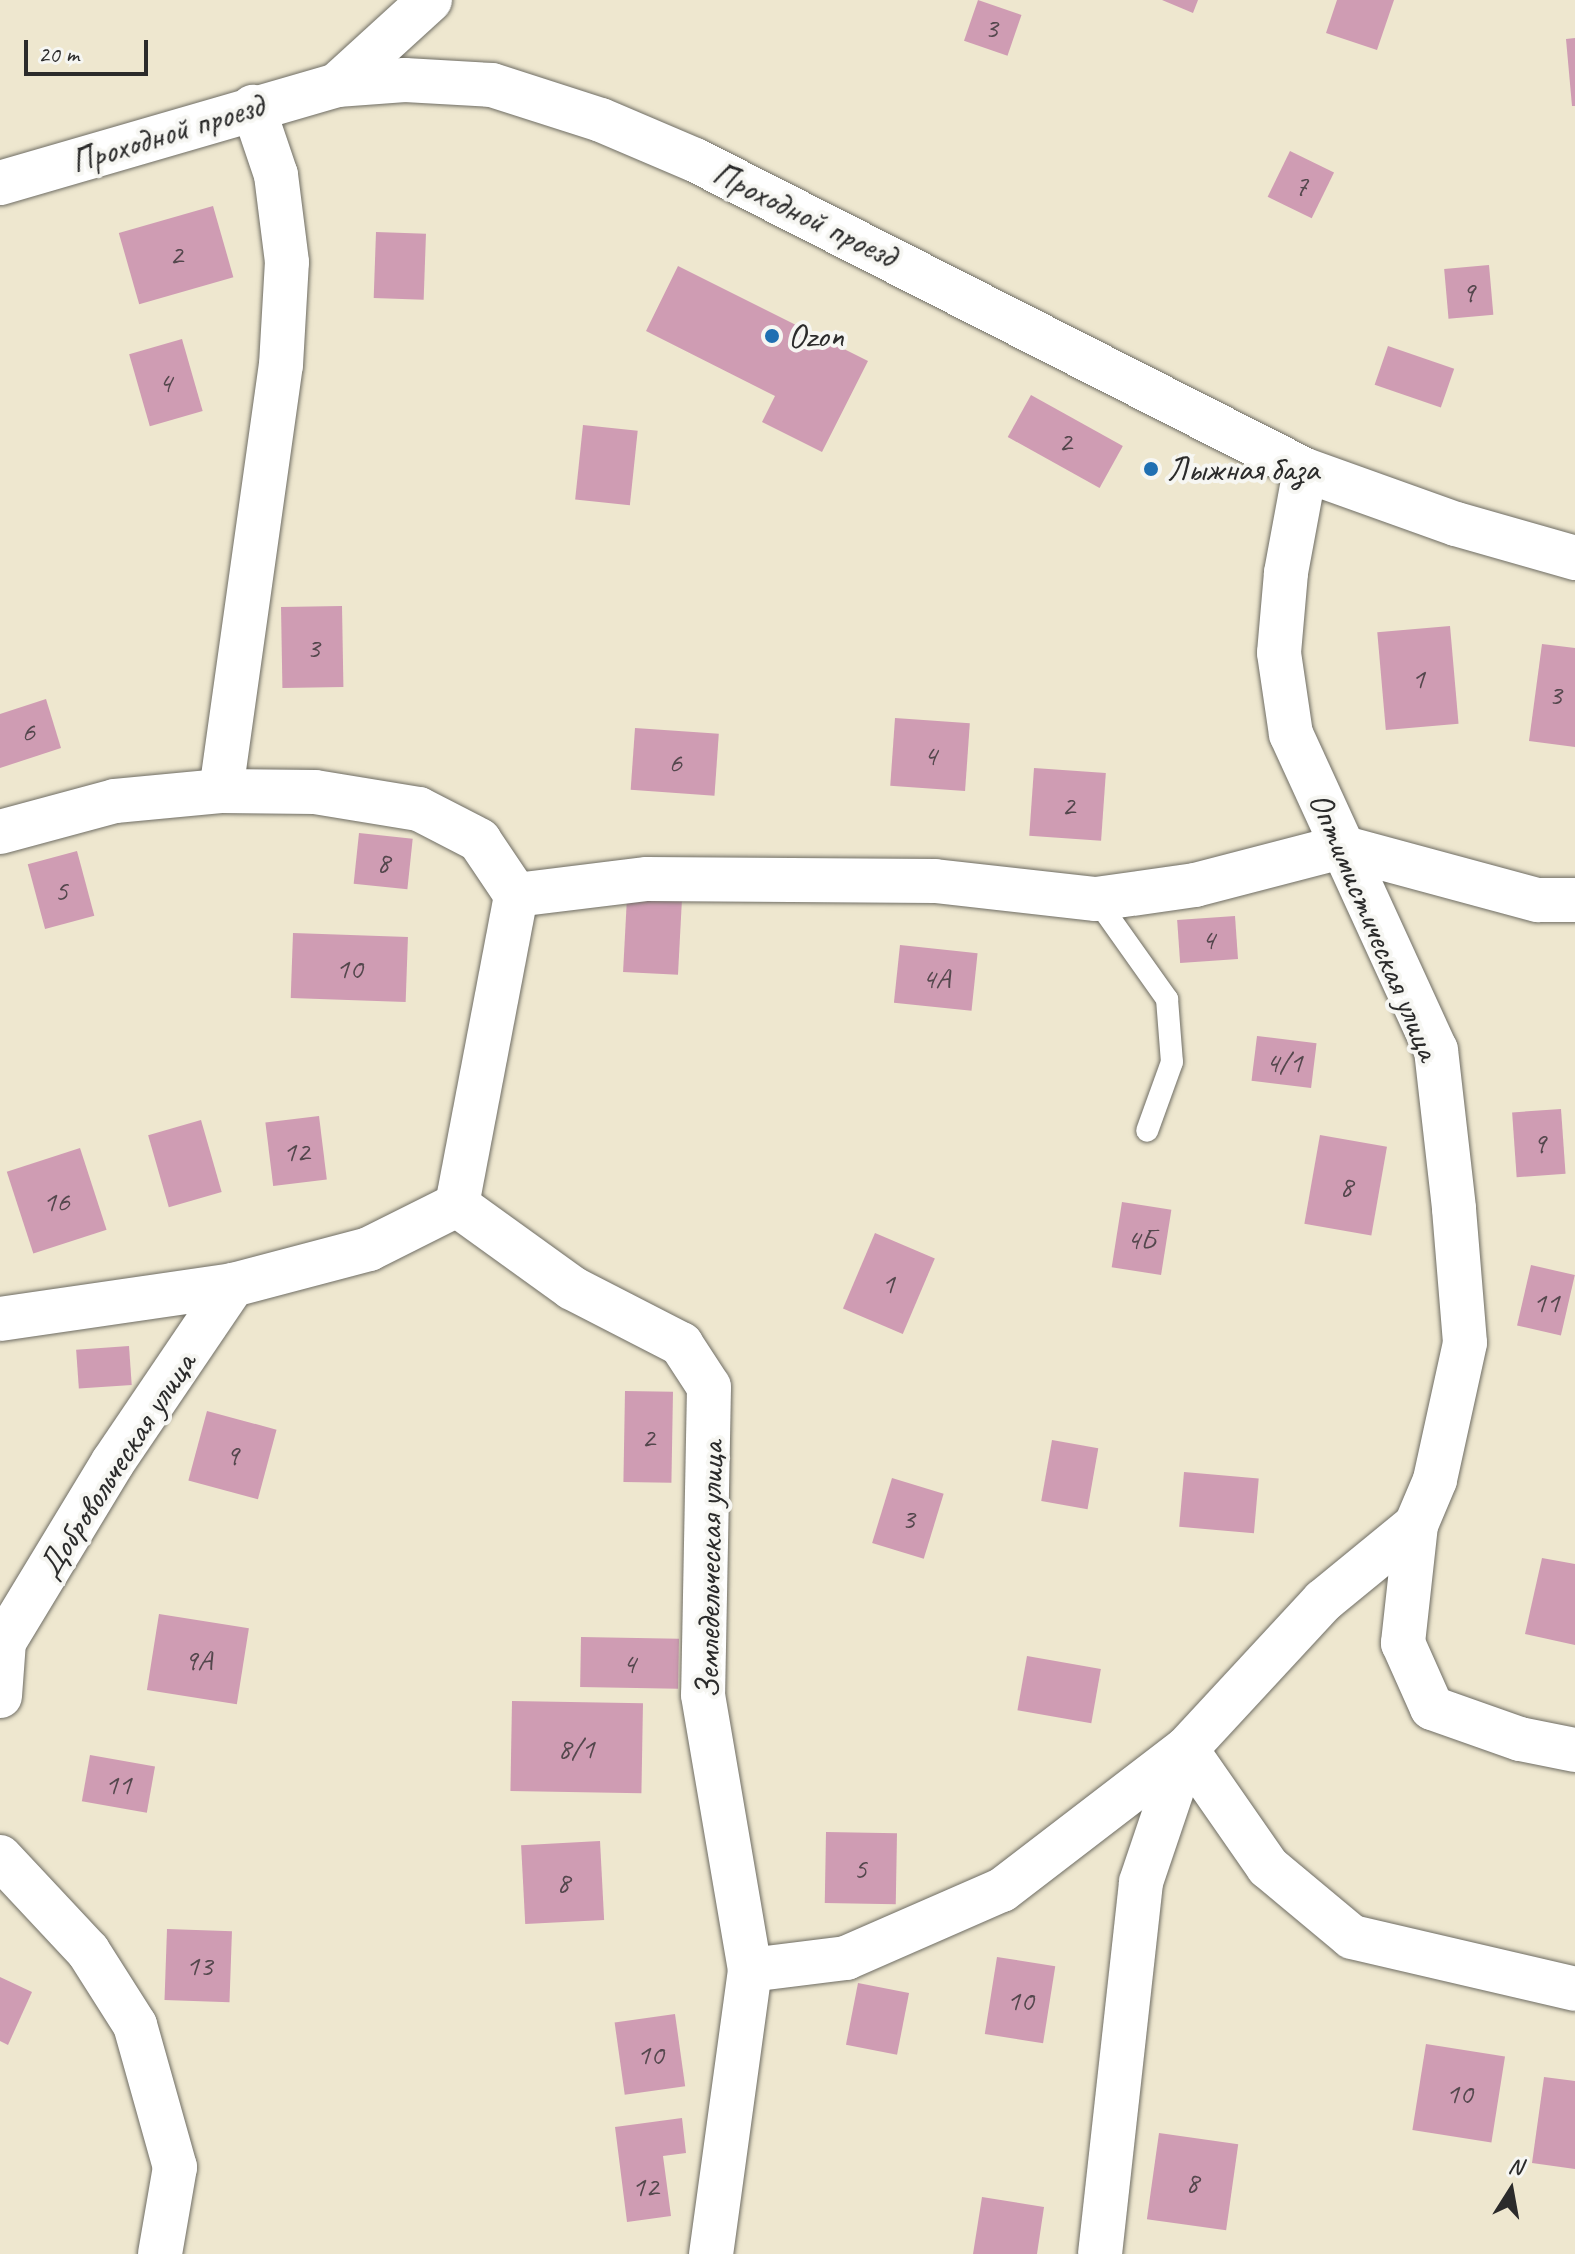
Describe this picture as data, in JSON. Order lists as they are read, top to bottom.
{
  "streets": {
    "street": [
      "Проходной проезд",
      "Оптимистическая улица",
      "Добровольческая улица",
      "Земледельческая улица"
    ]
  },
  "crossings": [
    ["Проходной проезд", "Оптимистическая улица"]
  ],
  "places": ["Ozon", "Лыжная база"],
  "house_numbers": [
    "3",
    "7",
    "2",
    "9",
    "4",
    "2",
    "3",
    "1",
    "3",
    "6",
    "4",
    "6",
    "2",
    "8",
    "5",
    "4",
    "10",
    "4А",
    "4/1",
    "9",
    "12",
    "8",
    "16",
    "4Б",
    "1",
    "11",
    "2",
    "9",
    "3",
    "9А",
    "4",
    "8/1",
    "11",
    "5",
    "8",
    "13",
    "10",
    "10",
    "10",
    "8",
    "12"
  ],
  "scale_bar": "20 m",
  "north": "top"
}
